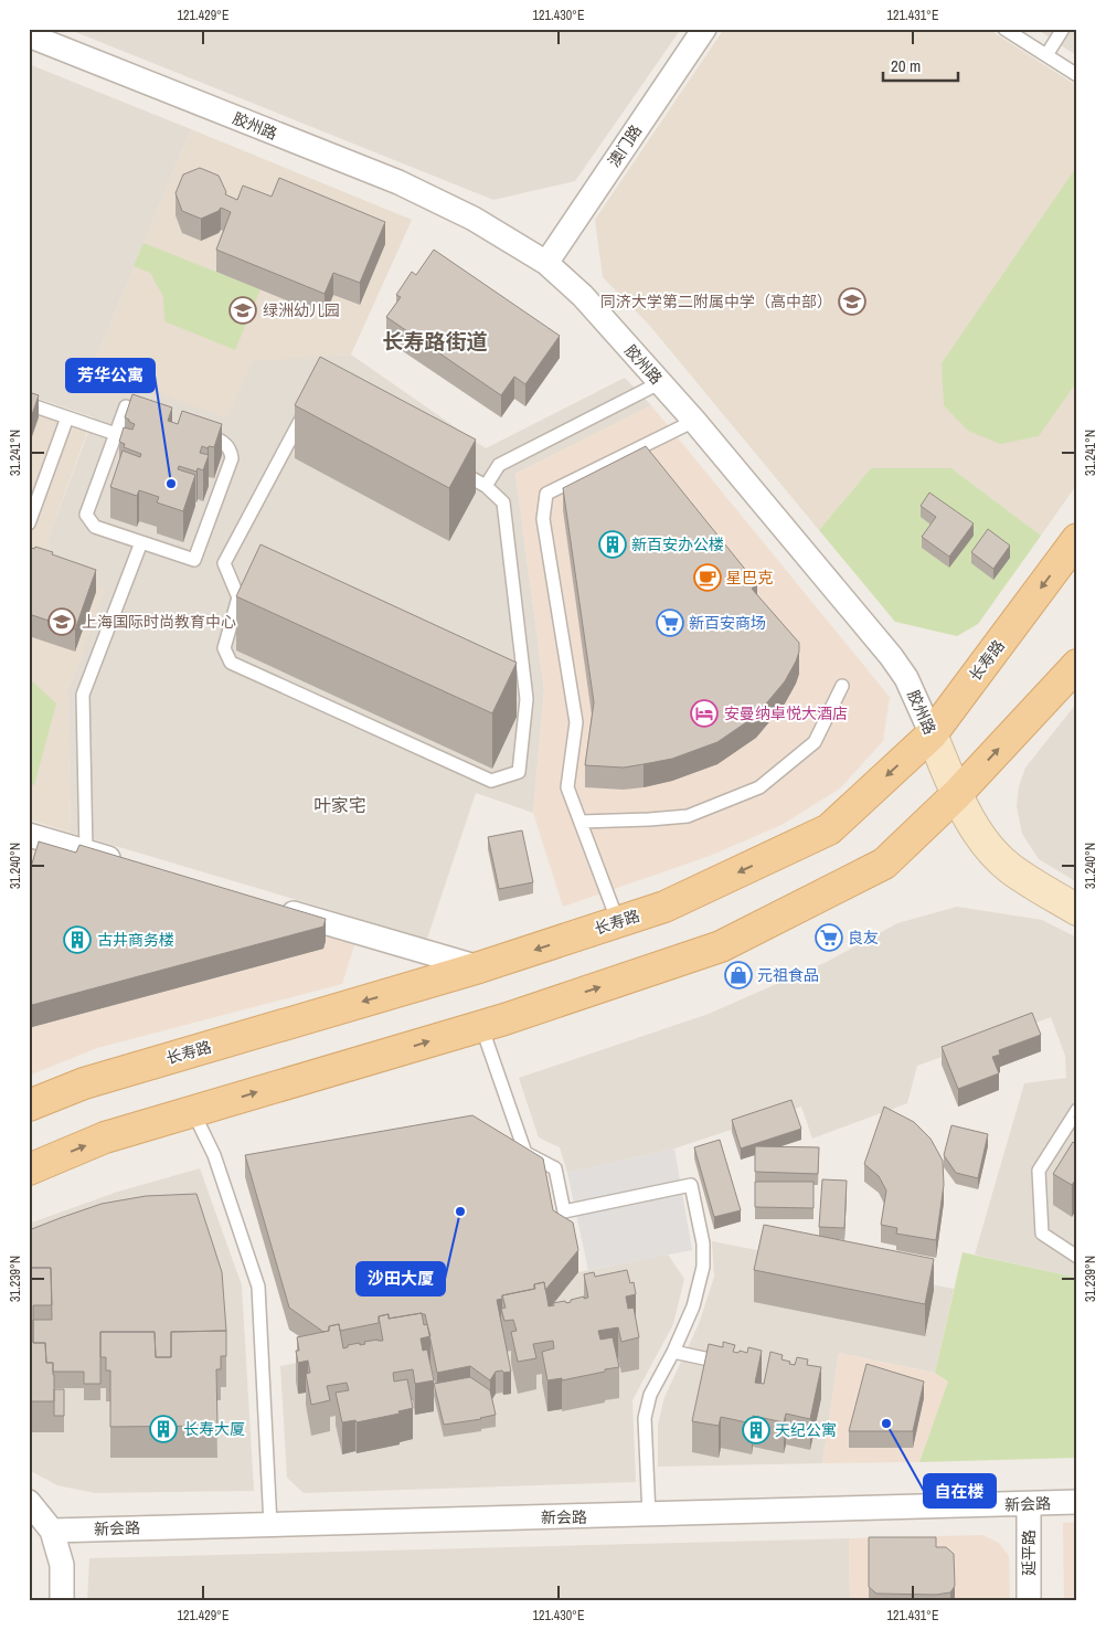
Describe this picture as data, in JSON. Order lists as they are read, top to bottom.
{
  "streets": {
    "main road": ["长寿路"],
    "street": [
      "胶州路",
      "澳门路",
      "新会路",
      "延平路"
    ]
  },
  "crossings": [
    ["胶州路", "澳门路"],
    ["胶州路", "长寿路"],
    ["新会路", "延平路"]
  ],
  "districts": ["长寿路街道", "叶家宅"],
  "places": {
    "school or university": ["同济大学第二附属中学（高中部）", "绿洲幼儿园", "上海国际时尚教育中心"],
    "other": ["芳华公寓", "沙田大厦", "自在楼"],
    "building": [
      "新百安办公楼",
      "古井商务楼",
      "长寿大厦",
      "天纪公寓"
    ],
    "cafe": ["星巴克"],
    "supermarket": ["新百安商场", "良友"],
    "hotel": ["安曼纳卓悦大酒店"],
    "shop": ["元祖食品"]
  },
  "scale_bar": "20 m",
  "coordinates": [
    "121.429°E",
    "121.430°E",
    "121.431°E",
    "31.241°N",
    "31.240°N",
    "31.239°N"
  ]
}
